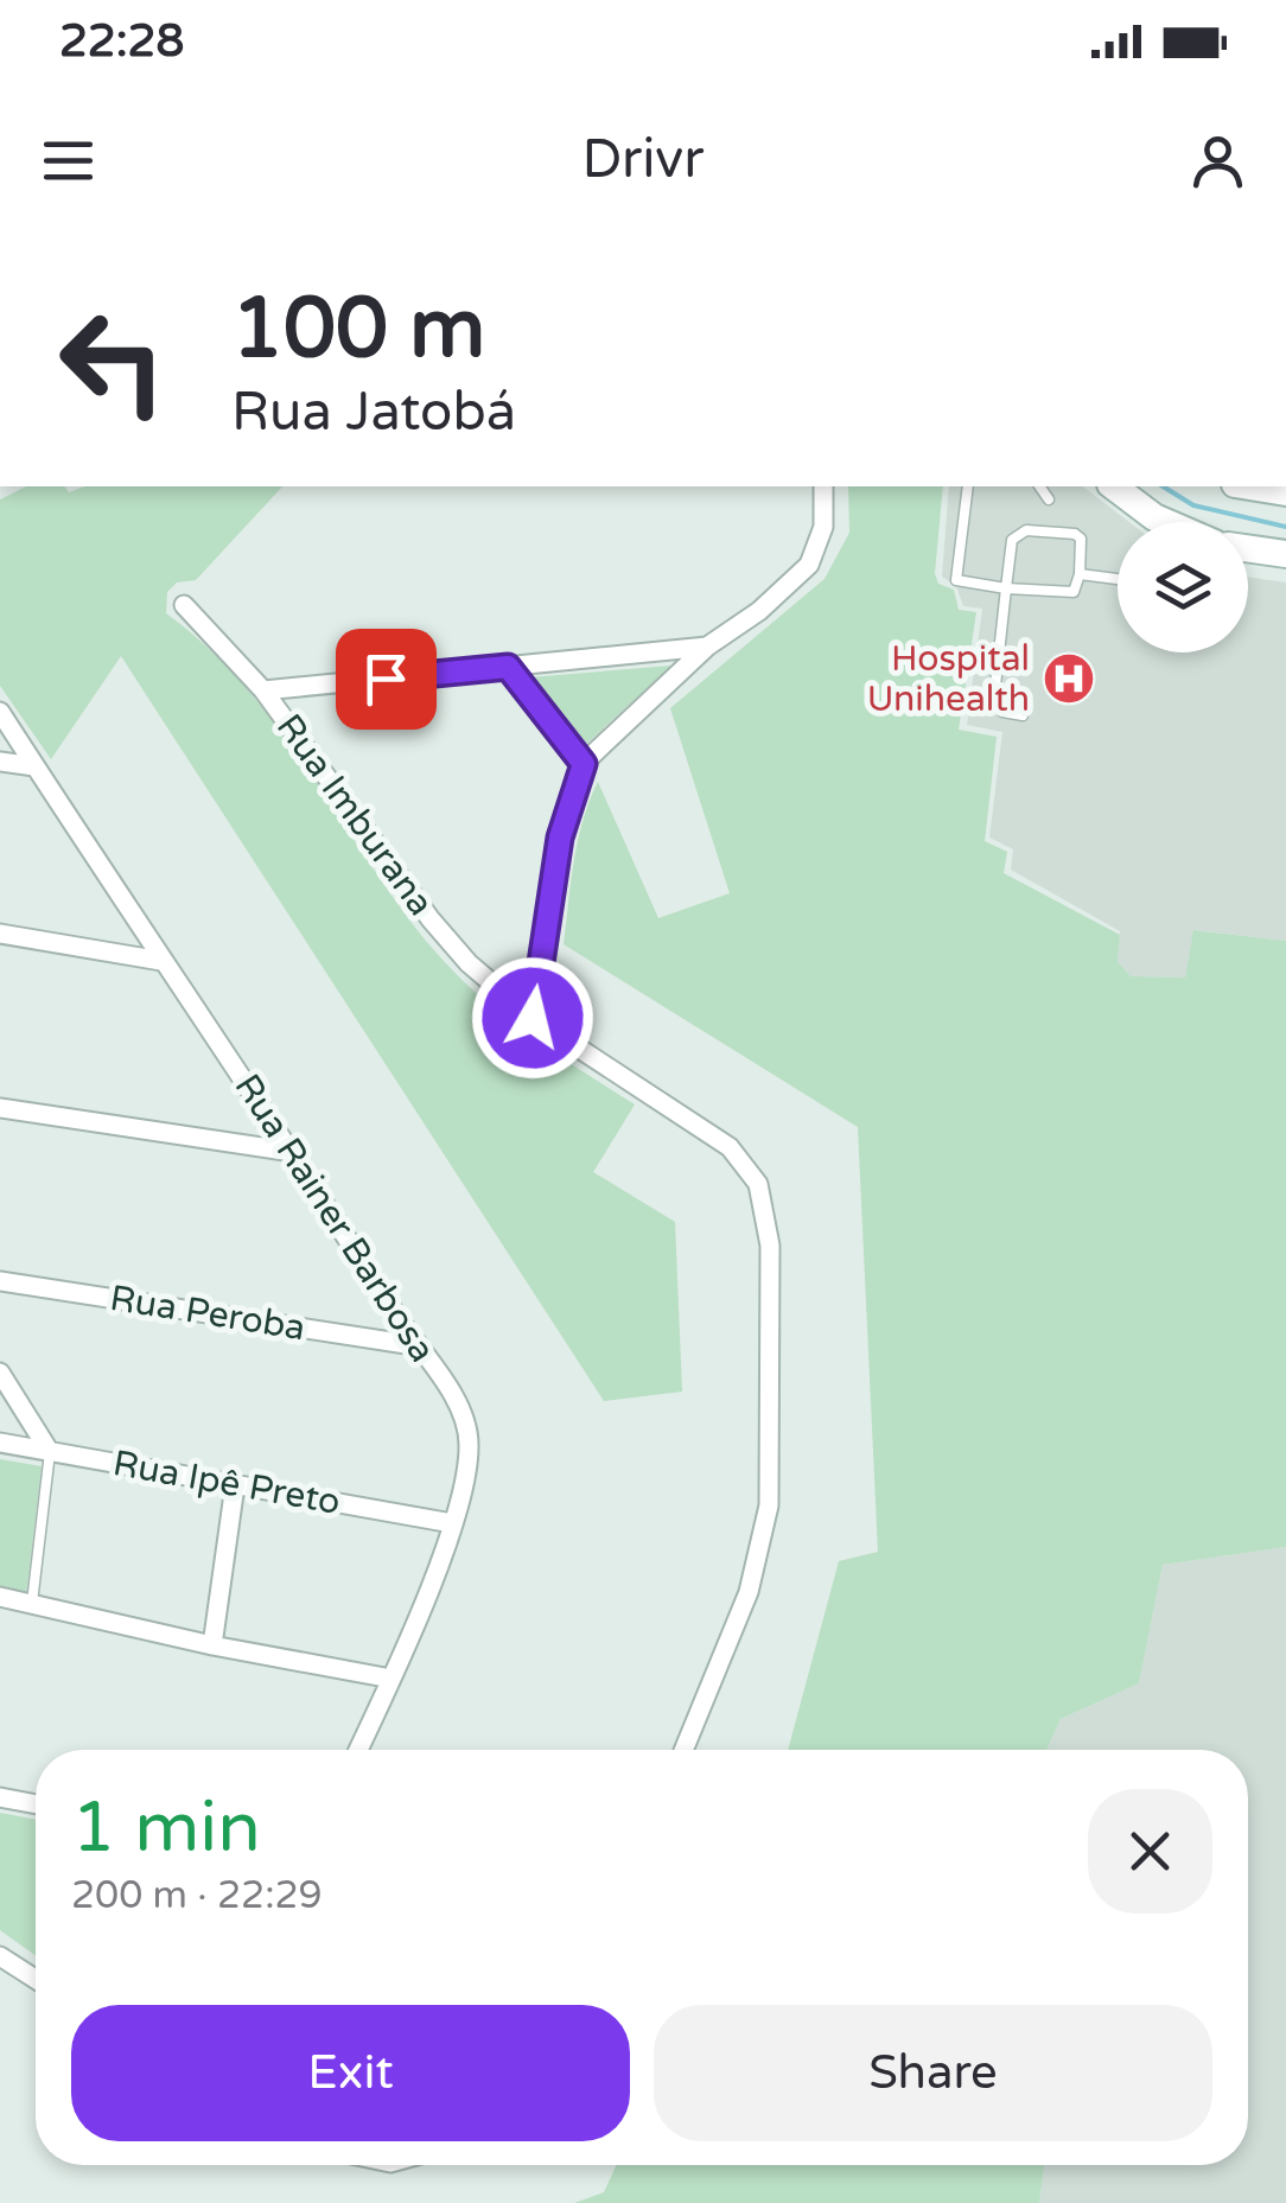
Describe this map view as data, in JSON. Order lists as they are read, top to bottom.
{
  "streets": {
    "street": [
      "Rua Imburana",
      "Rua Rainer Barbosa",
      "Rua Peroba",
      "Rua Ipê Preto"
    ]
  },
  "crossings": [
    ["Rua Rainer Barbosa", "Rua Peroba"],
    ["Rua Rainer Barbosa", "Rua Ipê Preto"]
  ],
  "places": {
    "hospital": ["Hospital Unihealth"]
  },
  "page": {
    "status": "22:28",
    "header": "Drivr",
    "turn": ["100 m", "Rua Jatobá"],
    "heading": ["1 min", "200 m · 22:29"],
    "buttons": ["Exit", "Share"]
  }
}
